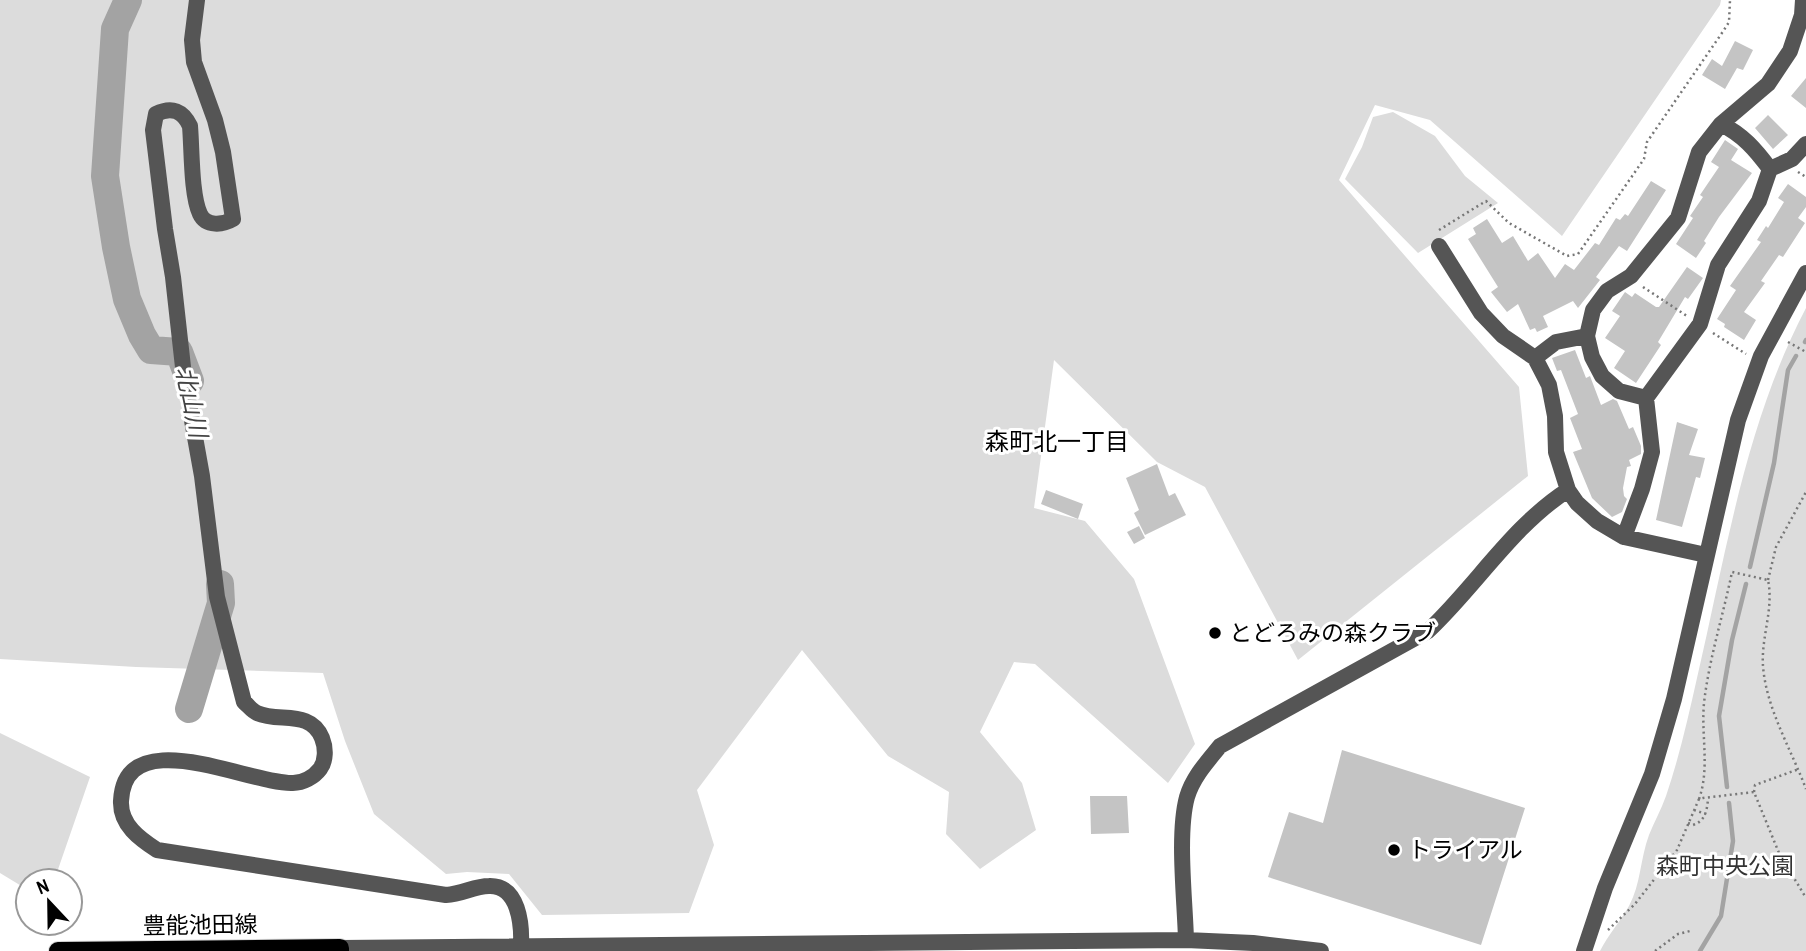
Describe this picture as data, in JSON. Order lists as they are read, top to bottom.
{
  "streets": {
    "main road": ["豊能池田線"]
  },
  "districts": ["森町北一丁目"],
  "water": ["北山川"],
  "parks": ["森町中央公園"],
  "places": ["とどろみの森クラブ", "トライアル"],
  "north": "top"
}
